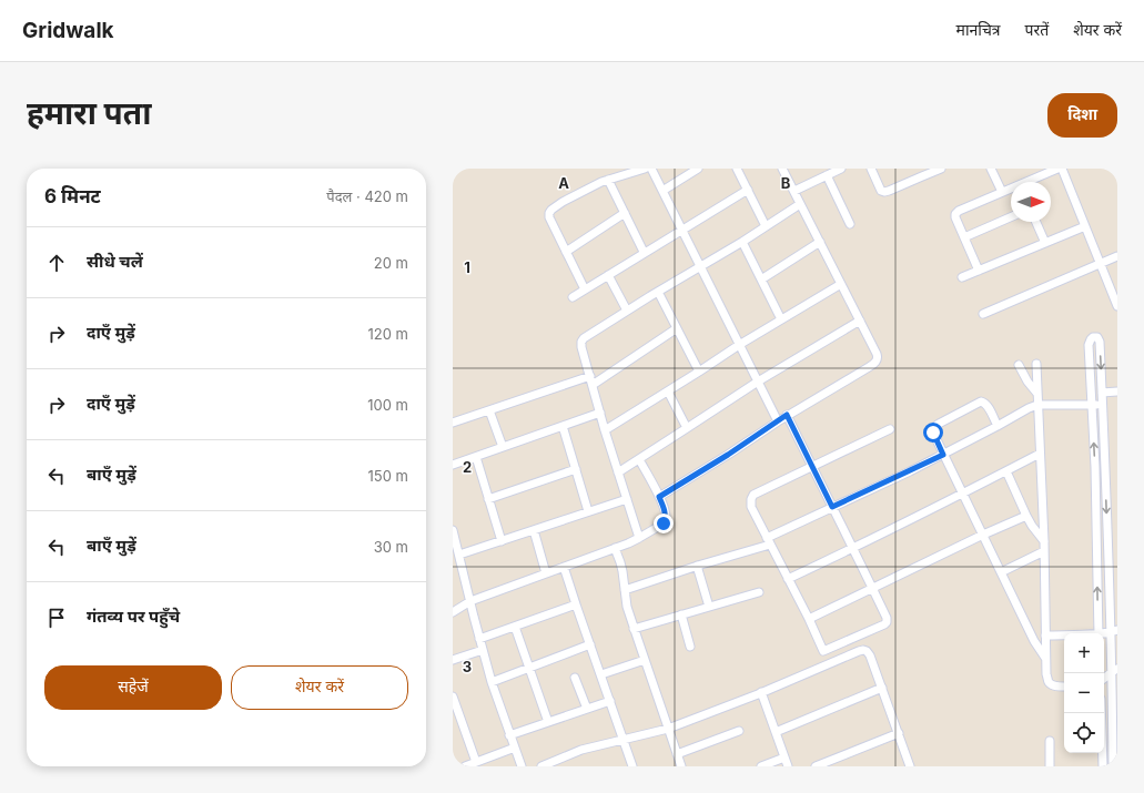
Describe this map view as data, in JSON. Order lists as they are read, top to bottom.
{
  "north": "right",
  "page": {
    "header": "Gridwalk",
    "nav": ["मानचित्र", "परतें", "शेयर करें"],
    "buttons": [
      "दिशा",
      ["सहेजें", "शेयर करें"]
    ],
    "title": "हमारा पता",
    "heading": ["6 मिनट", "पैदल · 420 m"],
    "list": [
      ["सीधे चलें", "20 m"],
      ["दाएँ मुड़ें", "120 m"],
      ["दाएँ मुड़ें", "100 m"],
      ["बाएँ मुड़ें", "150 m"],
      ["बाएँ मुड़ें", "30 m"],
      "गंतव्य पर पहुँचे"
    ],
    "map_buttons": ["+", "−"]
  },
  "grid": {
    "columns": ["A", "B"],
    "rows": ["1", "2", "3"]
  }
}
